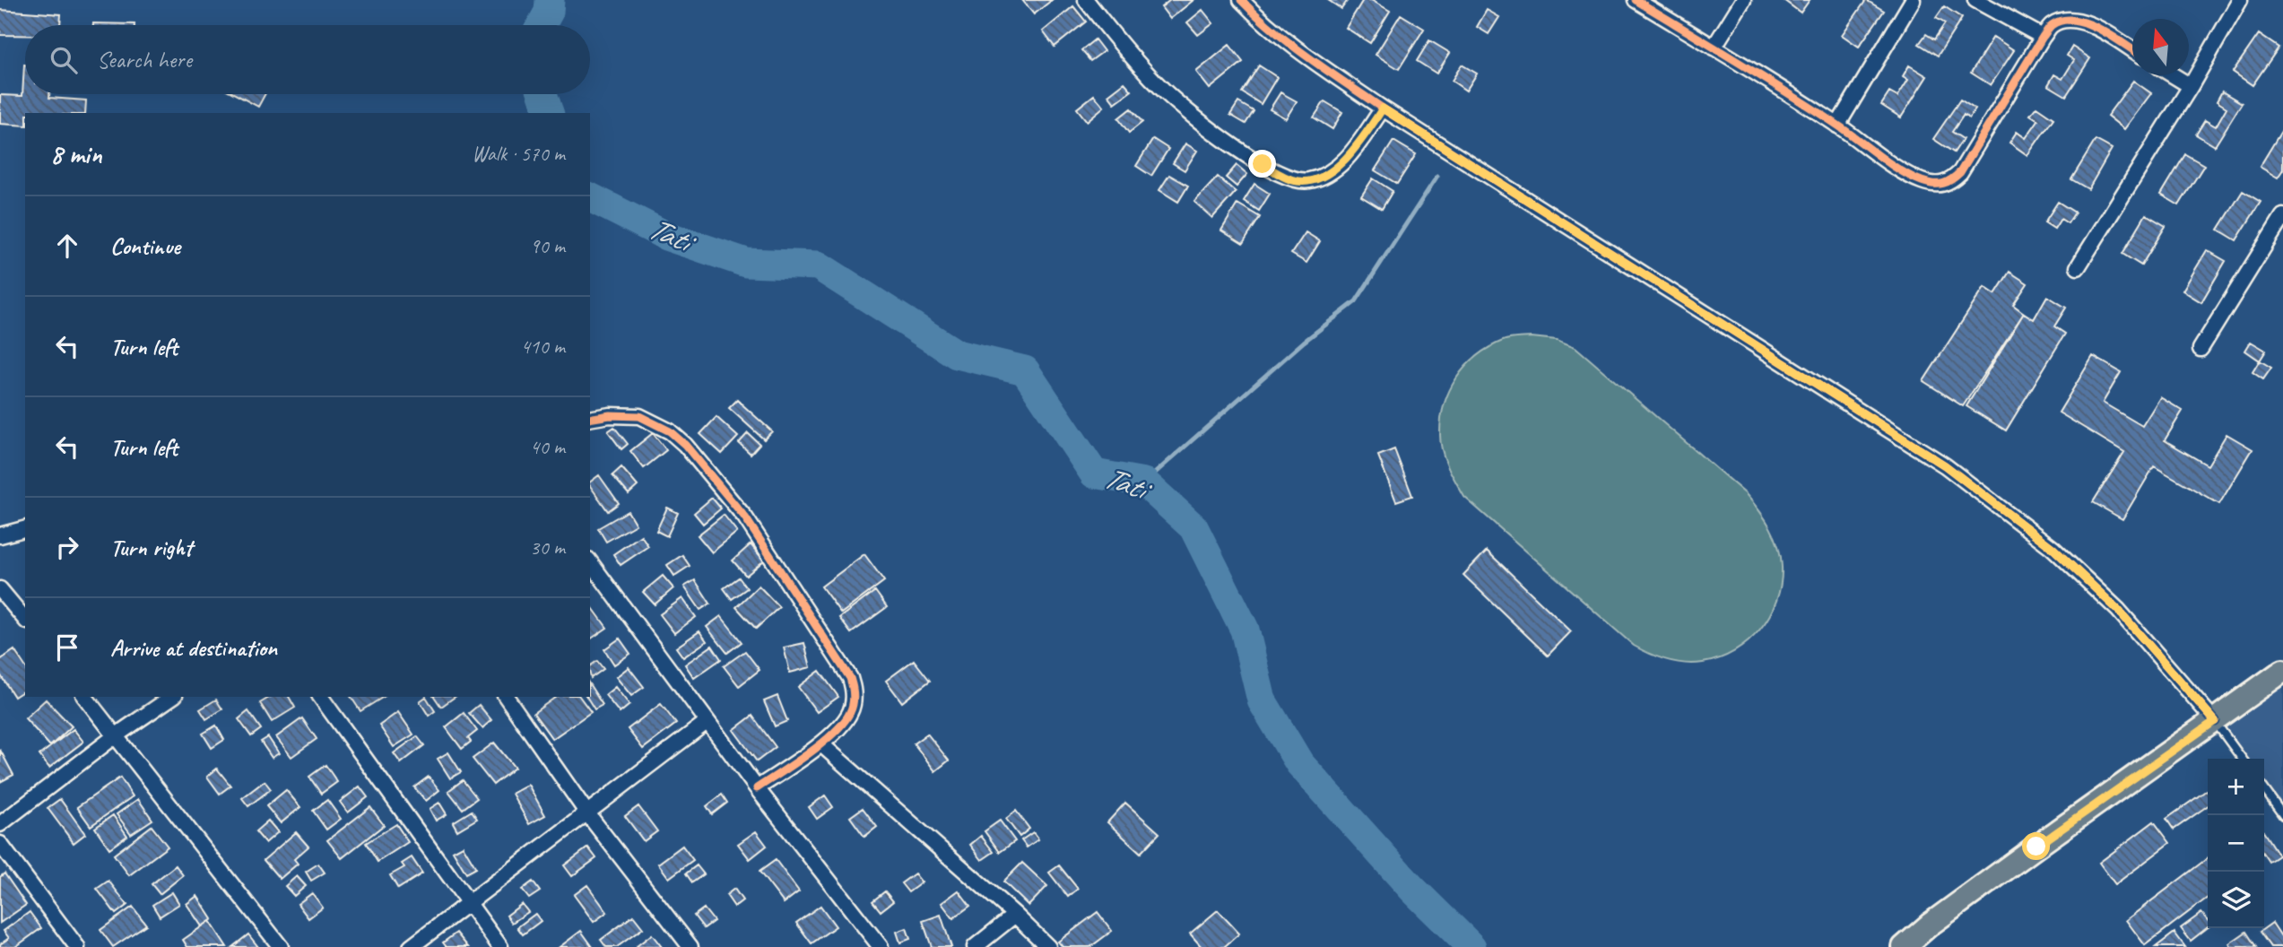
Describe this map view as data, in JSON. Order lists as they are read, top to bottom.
{
  "water": ["Tati"],
  "north": "top",
  "page": {
    "search": "Search here",
    "heading": ["8 min", "Walk · 570 m"],
    "list": [
      ["Continue", "90 m"],
      ["Turn left", "410 m"],
      ["Turn left", "40 m"],
      ["Turn right", "30 m"],
      "Arrive at destination"
    ],
    "map_buttons": ["+", "−"]
  }
}
